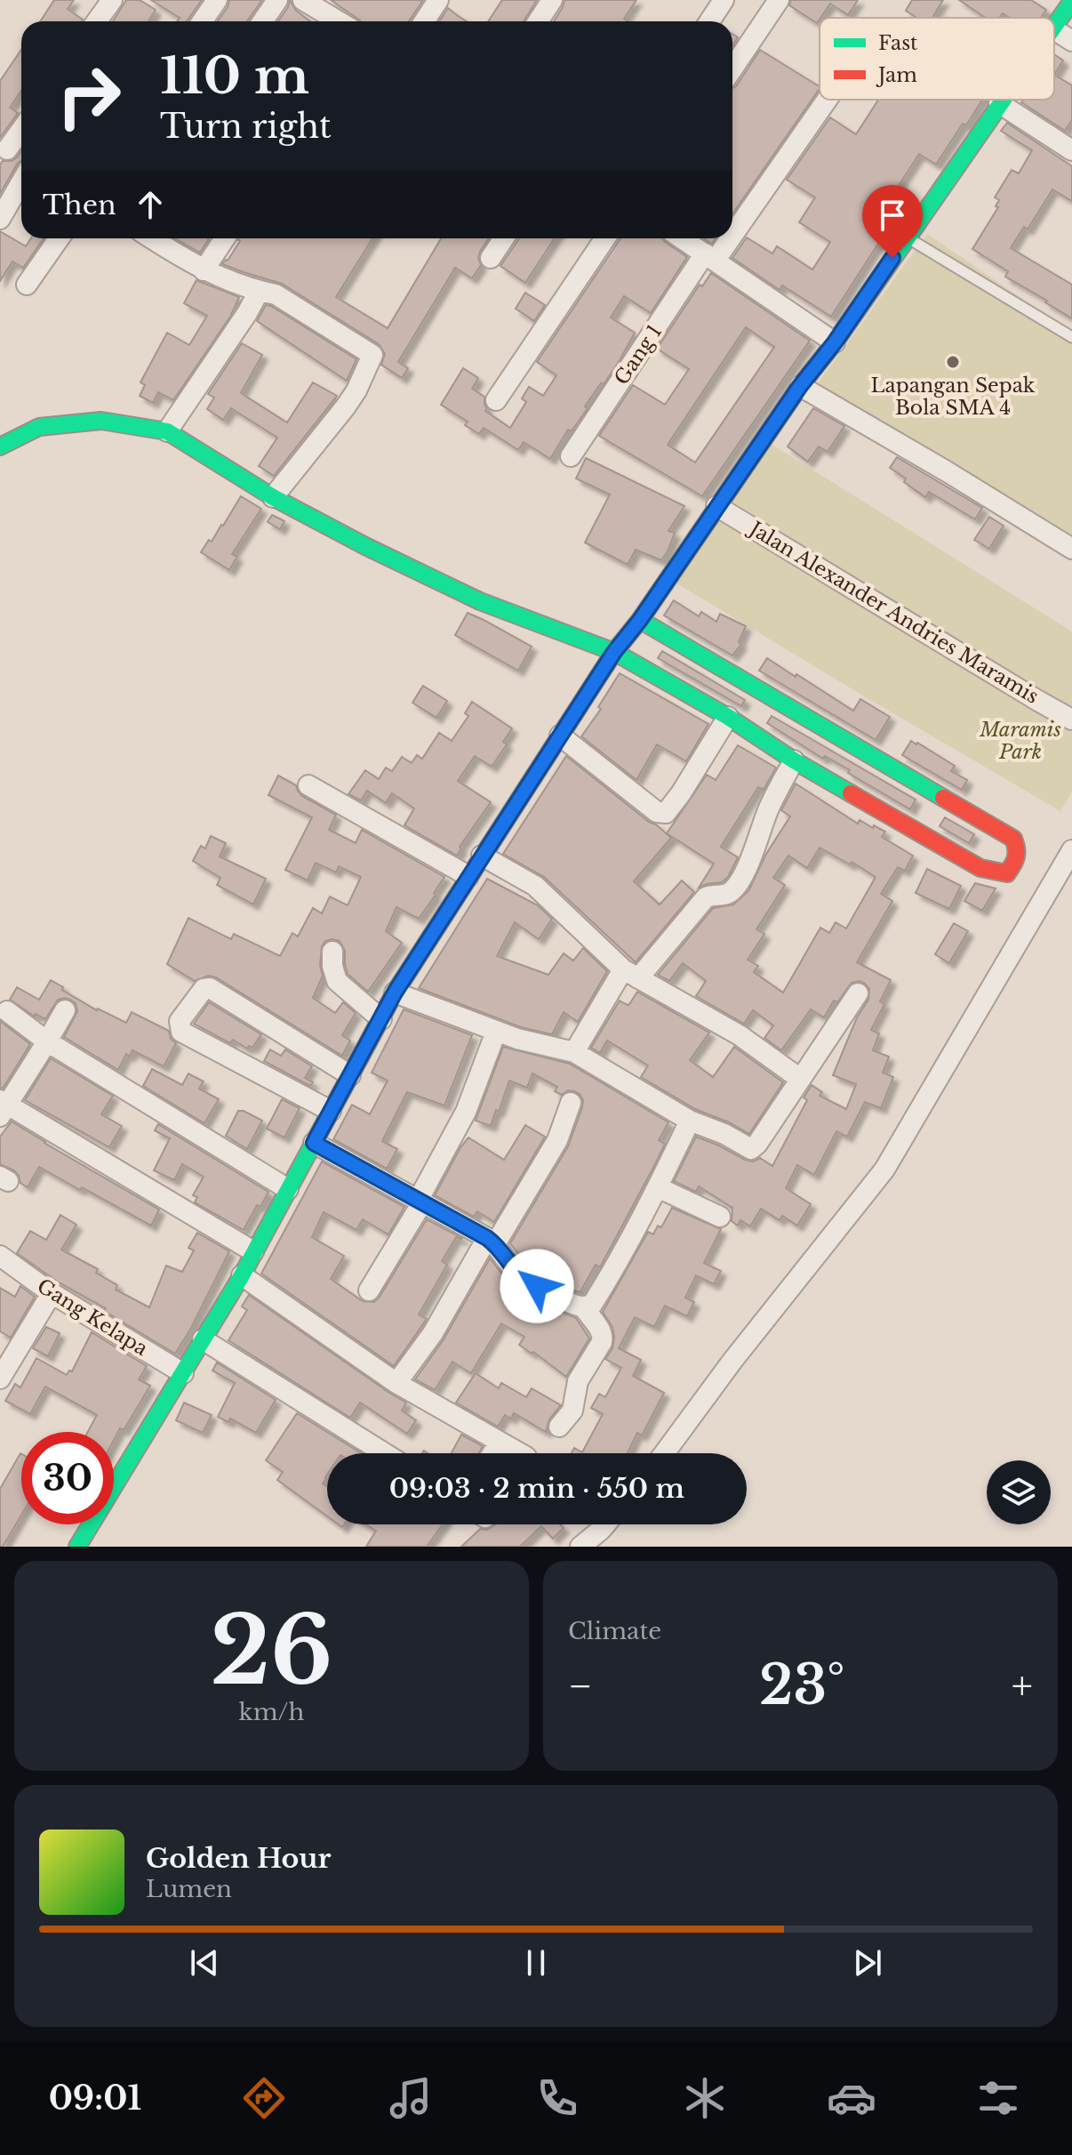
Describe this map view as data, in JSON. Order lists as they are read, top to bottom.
{
  "streets": {
    "street": ["Gang 1", "Jalan Alexander Andries Maramis", "Gang Kelapa"]
  },
  "parks": ["Maramis Park"],
  "places": ["Lapangan Sepak Bola SMA 4"],
  "legend": ["Fast", "Jam"],
  "page": {
    "turn": ["110 m", "Turn right"],
    "then": "Then",
    "limit": "30",
    "trip": "09:03 · 2 min · 550 m",
    "tile": [
      ["26", "km/h"],
      "Climate"
    ],
    "heat": ["−", "23°", "+"],
    "song": ["Golden Hour", "Lumen"],
    "tabs": "09:01"
  }
}
